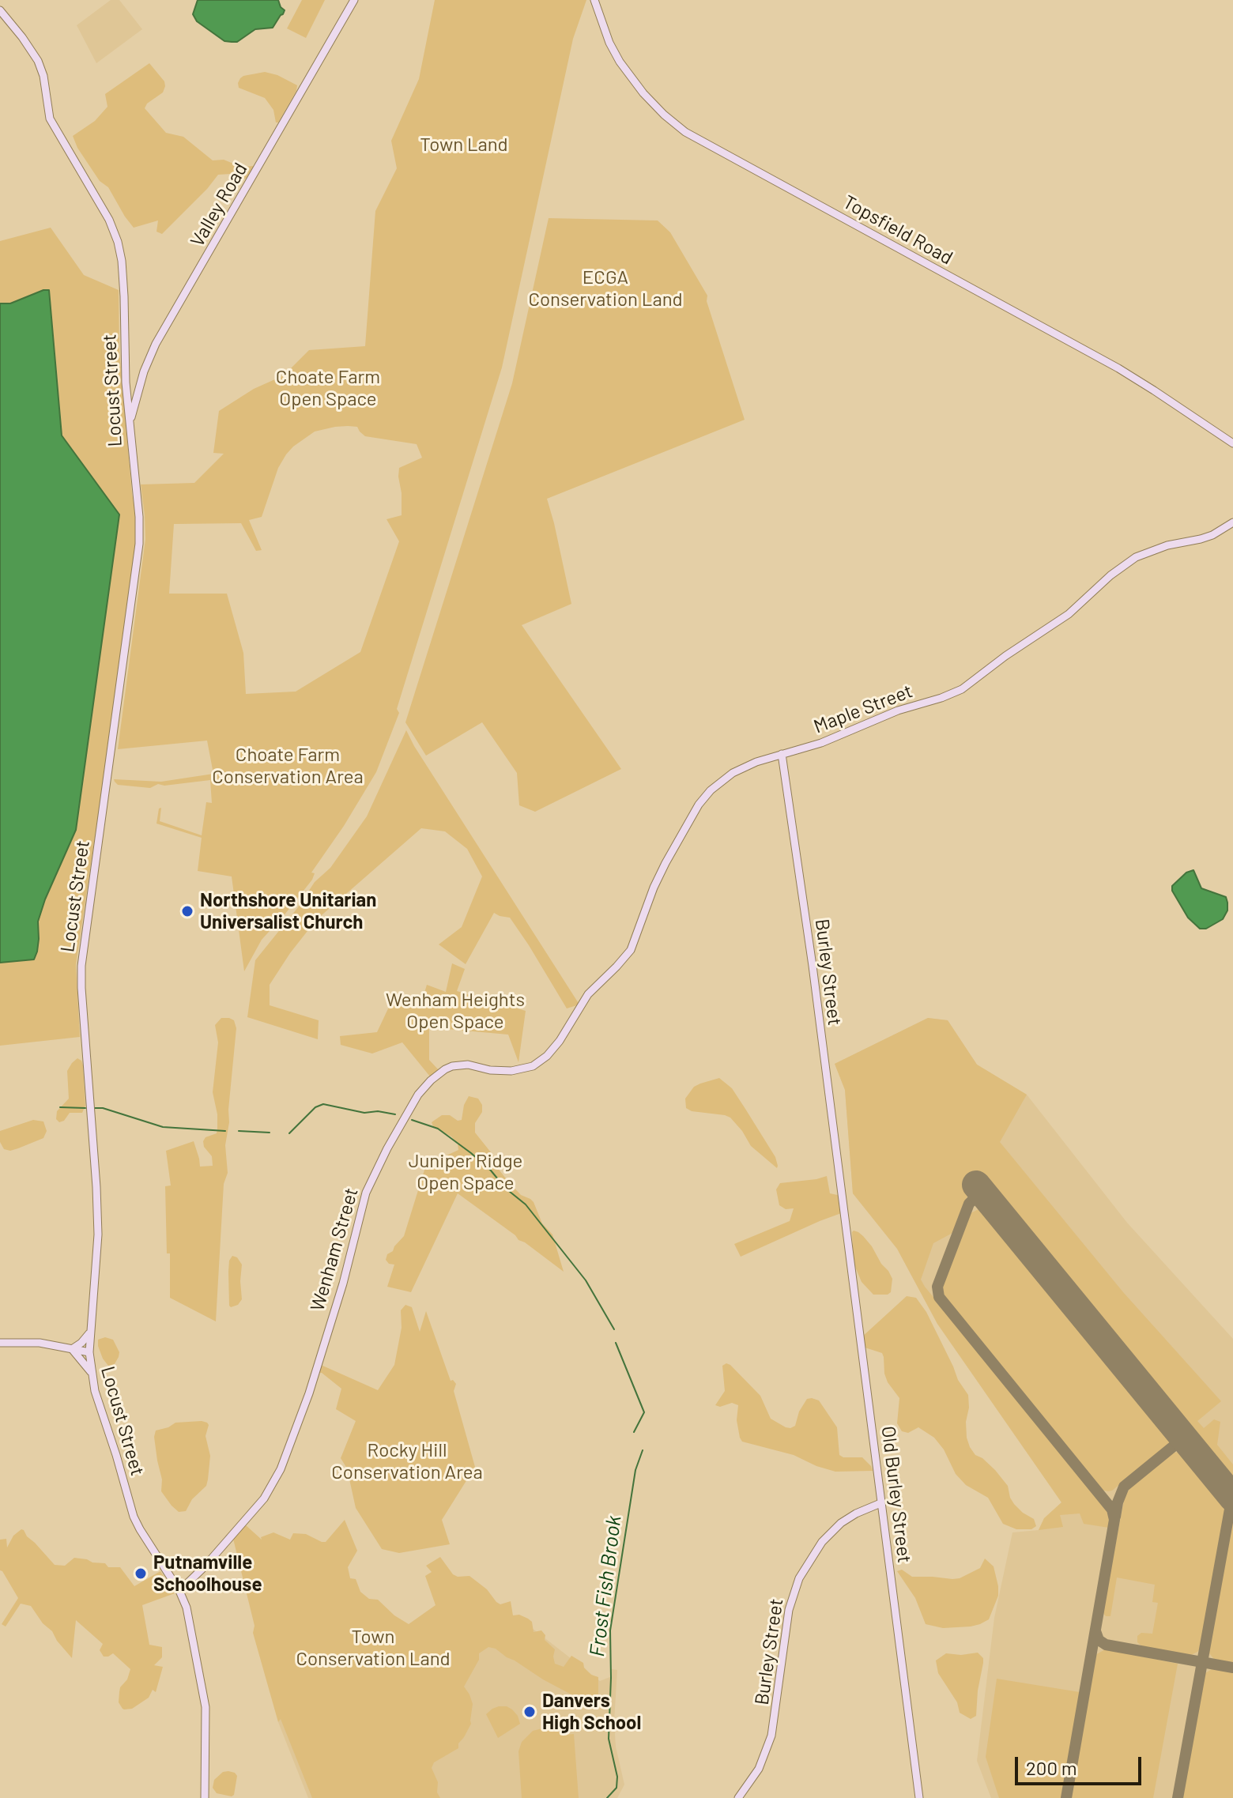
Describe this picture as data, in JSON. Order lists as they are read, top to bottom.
{
  "streets": {
    "main road": [
      "Valley Road",
      "Topsfield Road",
      "Locust Street",
      "Maple Street",
      "Burley Street",
      "Wenham Street",
      "Old Burley Street"
    ]
  },
  "crossings": [
    ["Valley Road", "Locust Street"],
    ["Locust Street", "Wenham Street"],
    ["Maple Street", "Burley Street"],
    ["Maple Street", "Wenham Street"],
    ["Burley Street", "Old Burley Street"]
  ],
  "water": ["Frost Fish Brook"],
  "parks": [
    "Town Land",
    "ECGA Conservation Land",
    "Choate Farm Open Space",
    "Choate Farm Conservation Area",
    "Wenham Heights Open Space",
    "Juniper Ridge Open Space",
    "Rocky Hill Conservation Area",
    "Town Conservation Land"
  ],
  "places": ["Northshore Unitarian Universalist Church", "Putnamville Schoolhouse", "Danvers High School"],
  "scale_bar": "200 m"
}
